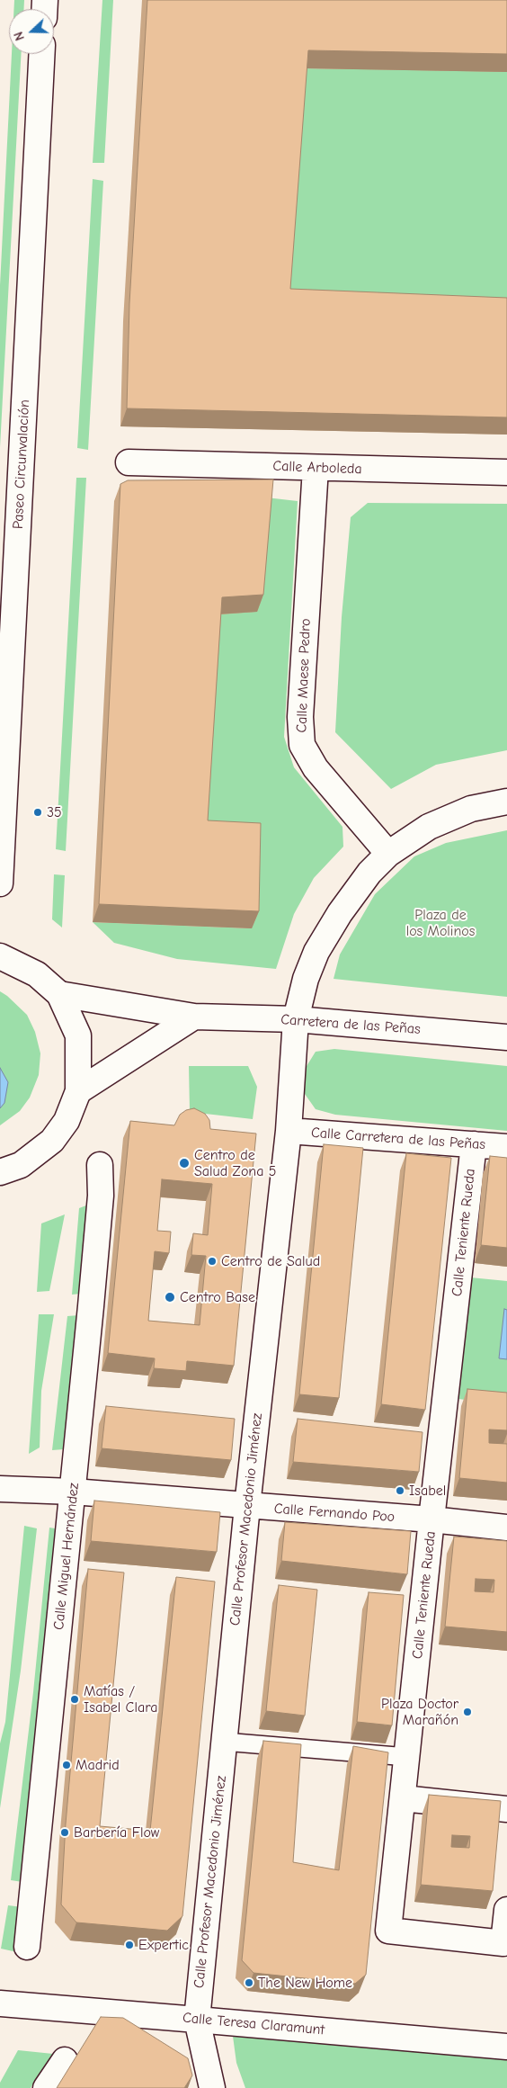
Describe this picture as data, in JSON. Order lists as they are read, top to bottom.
{
  "streets": {
    "street": [
      "Paseo Circunvalación",
      "Calle Arboleda",
      "Calle Maese Pedro",
      "Carretera de las Peñas",
      "Calle Carretera de las Peñas",
      "Calle Teniente Rueda",
      "Calle Fernando Poo",
      "Calle Profesor Macedonio Jiménez",
      "Calle Miguel Hernández",
      "Calle Teresa Claramunt"
    ]
  },
  "crossings": [
    ["Calle Arboleda", "Calle Maese Pedro"],
    ["Carretera de las Peñas", "Calle Profesor Macedonio Jiménez"],
    ["Calle Carretera de las Peñas", "Calle Teniente Rueda"],
    ["Calle Carretera de las Peñas", "Calle Profesor Macedonio Jiménez"],
    ["Calle Teniente Rueda", "Calle Fernando Poo"],
    ["Calle Fernando Poo", "Calle Profesor Macedonio Jiménez"],
    ["Calle Fernando Poo", "Calle Miguel Hernández"],
    ["Calle Profesor Macedonio Jiménez", "Calle Teresa Claramunt"]
  ],
  "parks": ["Plaza de los Molinos"],
  "places": [
    "35",
    "Centro de Salud Zona 5",
    "Centro de Salud",
    "Centro Base",
    "Isabel",
    "Matías / Isabel Clara",
    "Plaza Doctor Marañón",
    "Madrid",
    "Barbería Flow",
    "Expertic",
    "The New Home"
  ],
  "north": "left"
}
